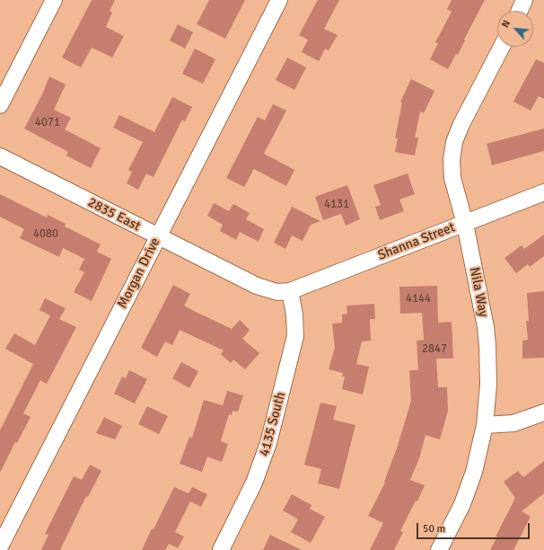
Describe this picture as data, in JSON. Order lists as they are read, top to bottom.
{
  "streets": {
    "street": [
      "2835 East",
      "Shanna Street",
      "Morgan Drive",
      "Nila Way",
      "4135 South"
    ]
  },
  "crossings": [
    ["2835 East", "Shanna Street"],
    ["2835 East", "Morgan Drive"],
    ["2835 East", "4135 South"],
    ["Shanna Street", "Nila Way"],
    ["Shanna Street", "4135 South"]
  ],
  "house_numbers": [
    "4071",
    "4131",
    "4080",
    "4144",
    "2847"
  ],
  "scale_bar": "50 m",
  "north": "top left"
}
